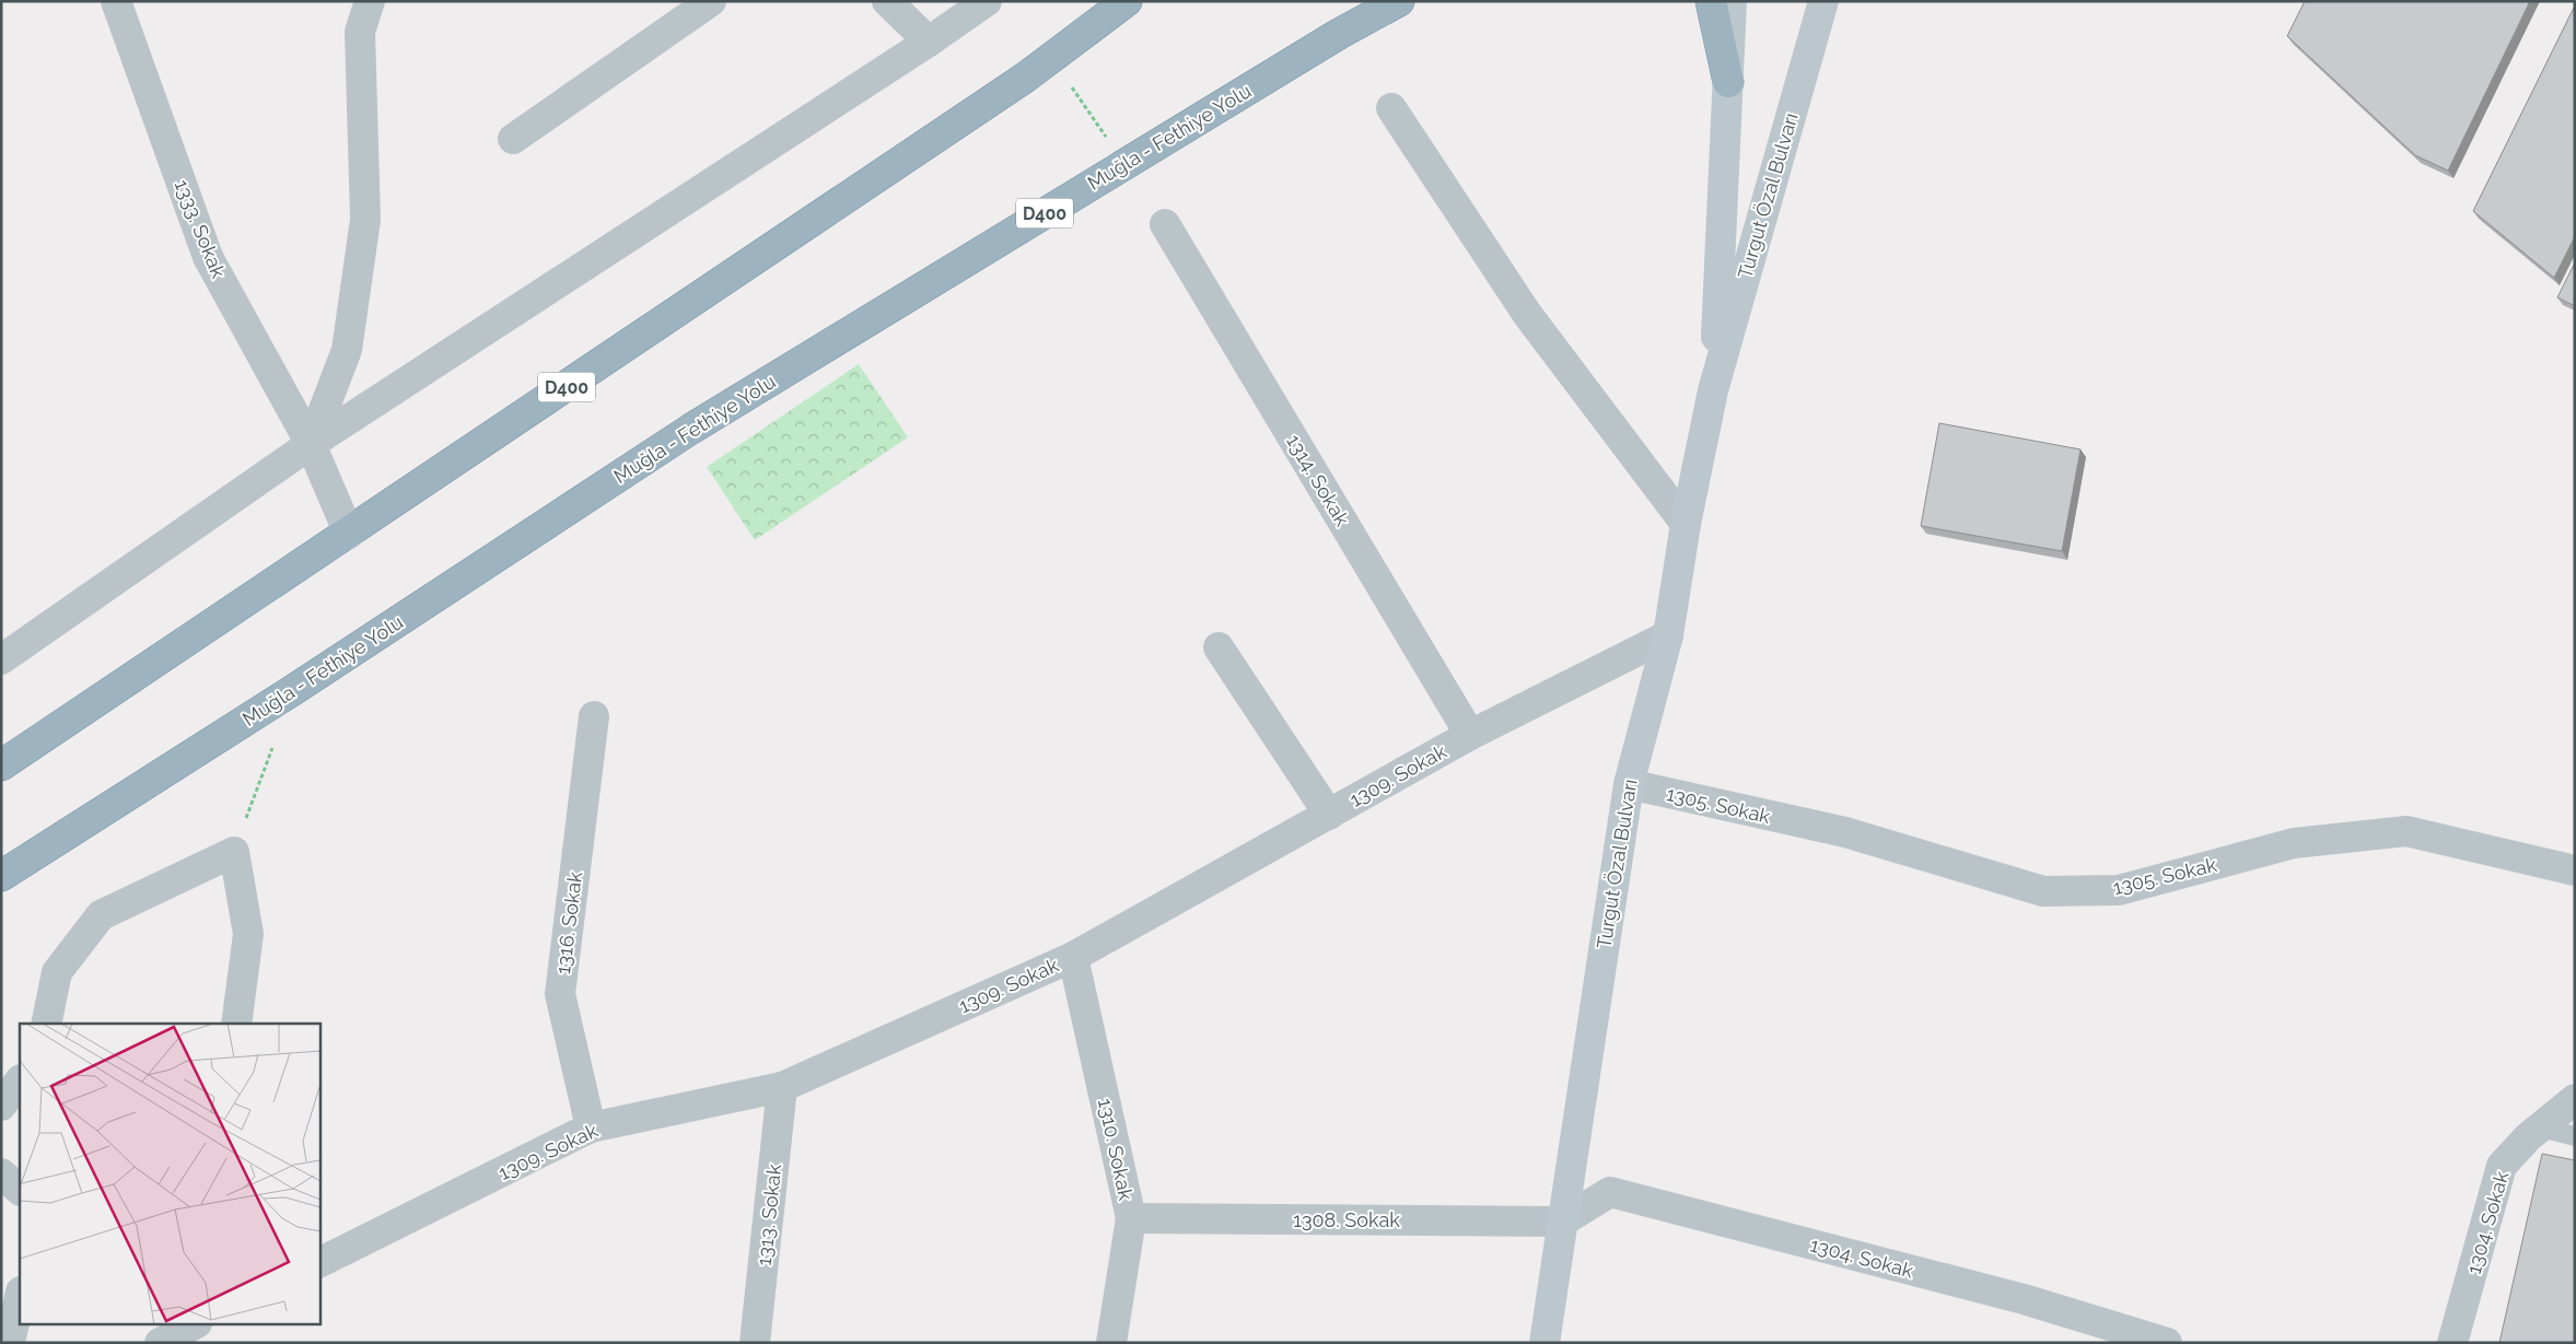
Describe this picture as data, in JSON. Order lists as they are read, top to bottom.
{
  "streets": {
    "highway": ["Muğla - Fethiye Yolu", "D400"],
    "main road": ["Turgut Özal Bulvarı"],
    "street": [
      "1333. Sokak",
      "1314. Sokak",
      "1309. Sokak",
      "1305. Sokak",
      "1316. Sokak",
      "1310. Sokak",
      "1313. Sokak",
      "1308. Sokak",
      "1304. Sokak"
    ]
  },
  "crossings": [
    ["Turgut Özal Bulvarı", "1309. Sokak"],
    ["Turgut Özal Bulvarı", "1305. Sokak"],
    ["Turgut Özal Bulvarı", "1308. Sokak"],
    ["Turgut Özal Bulvarı", "1304. Sokak"],
    ["D400", "1333. Sokak"],
    ["1314. Sokak", "1309. Sokak"],
    ["1309. Sokak", "1316. Sokak"],
    ["1309. Sokak", "1310. Sokak"],
    ["1309. Sokak", "1313. Sokak"],
    ["1310. Sokak", "1308. Sokak"],
    ["1308. Sokak", "1304. Sokak"]
  ]
}
